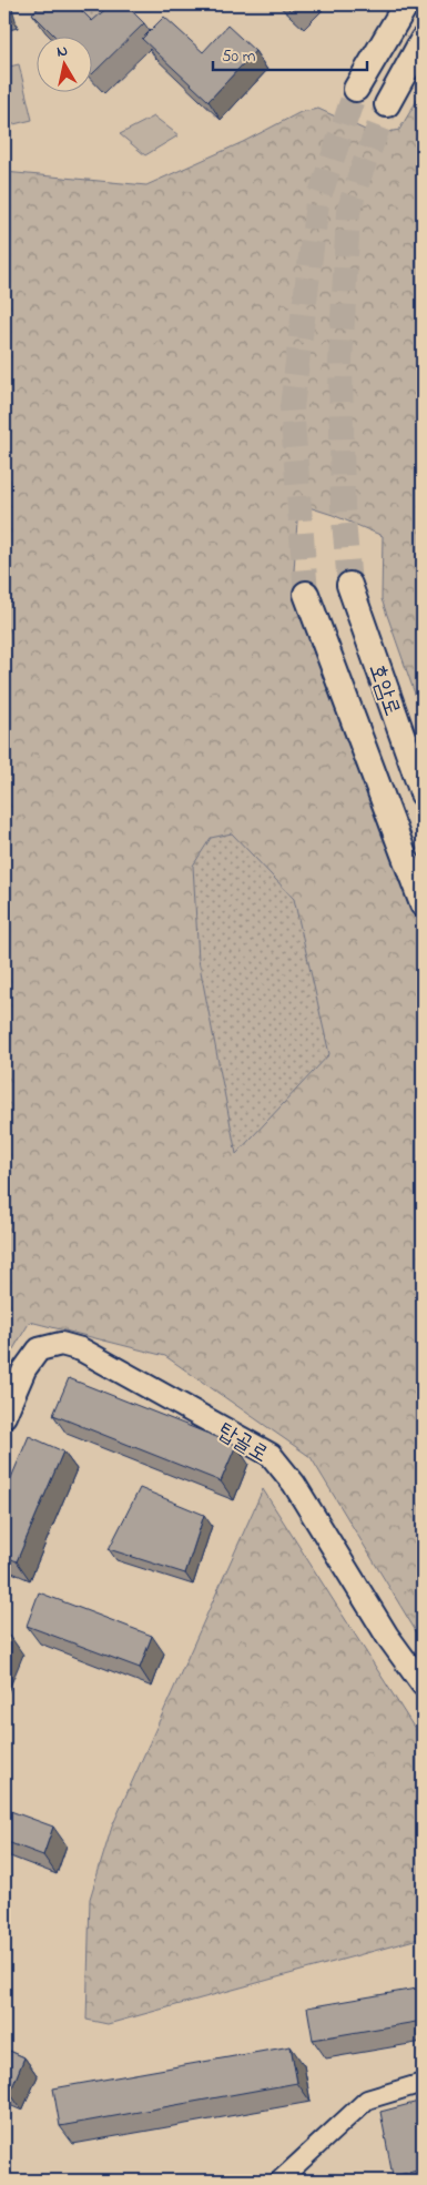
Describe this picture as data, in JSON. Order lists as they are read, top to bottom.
{
  "streets": {
    "main road": ["호암로"],
    "street": ["탑골로"]
  },
  "scale_bar": "50 m",
  "north": "top"
}
